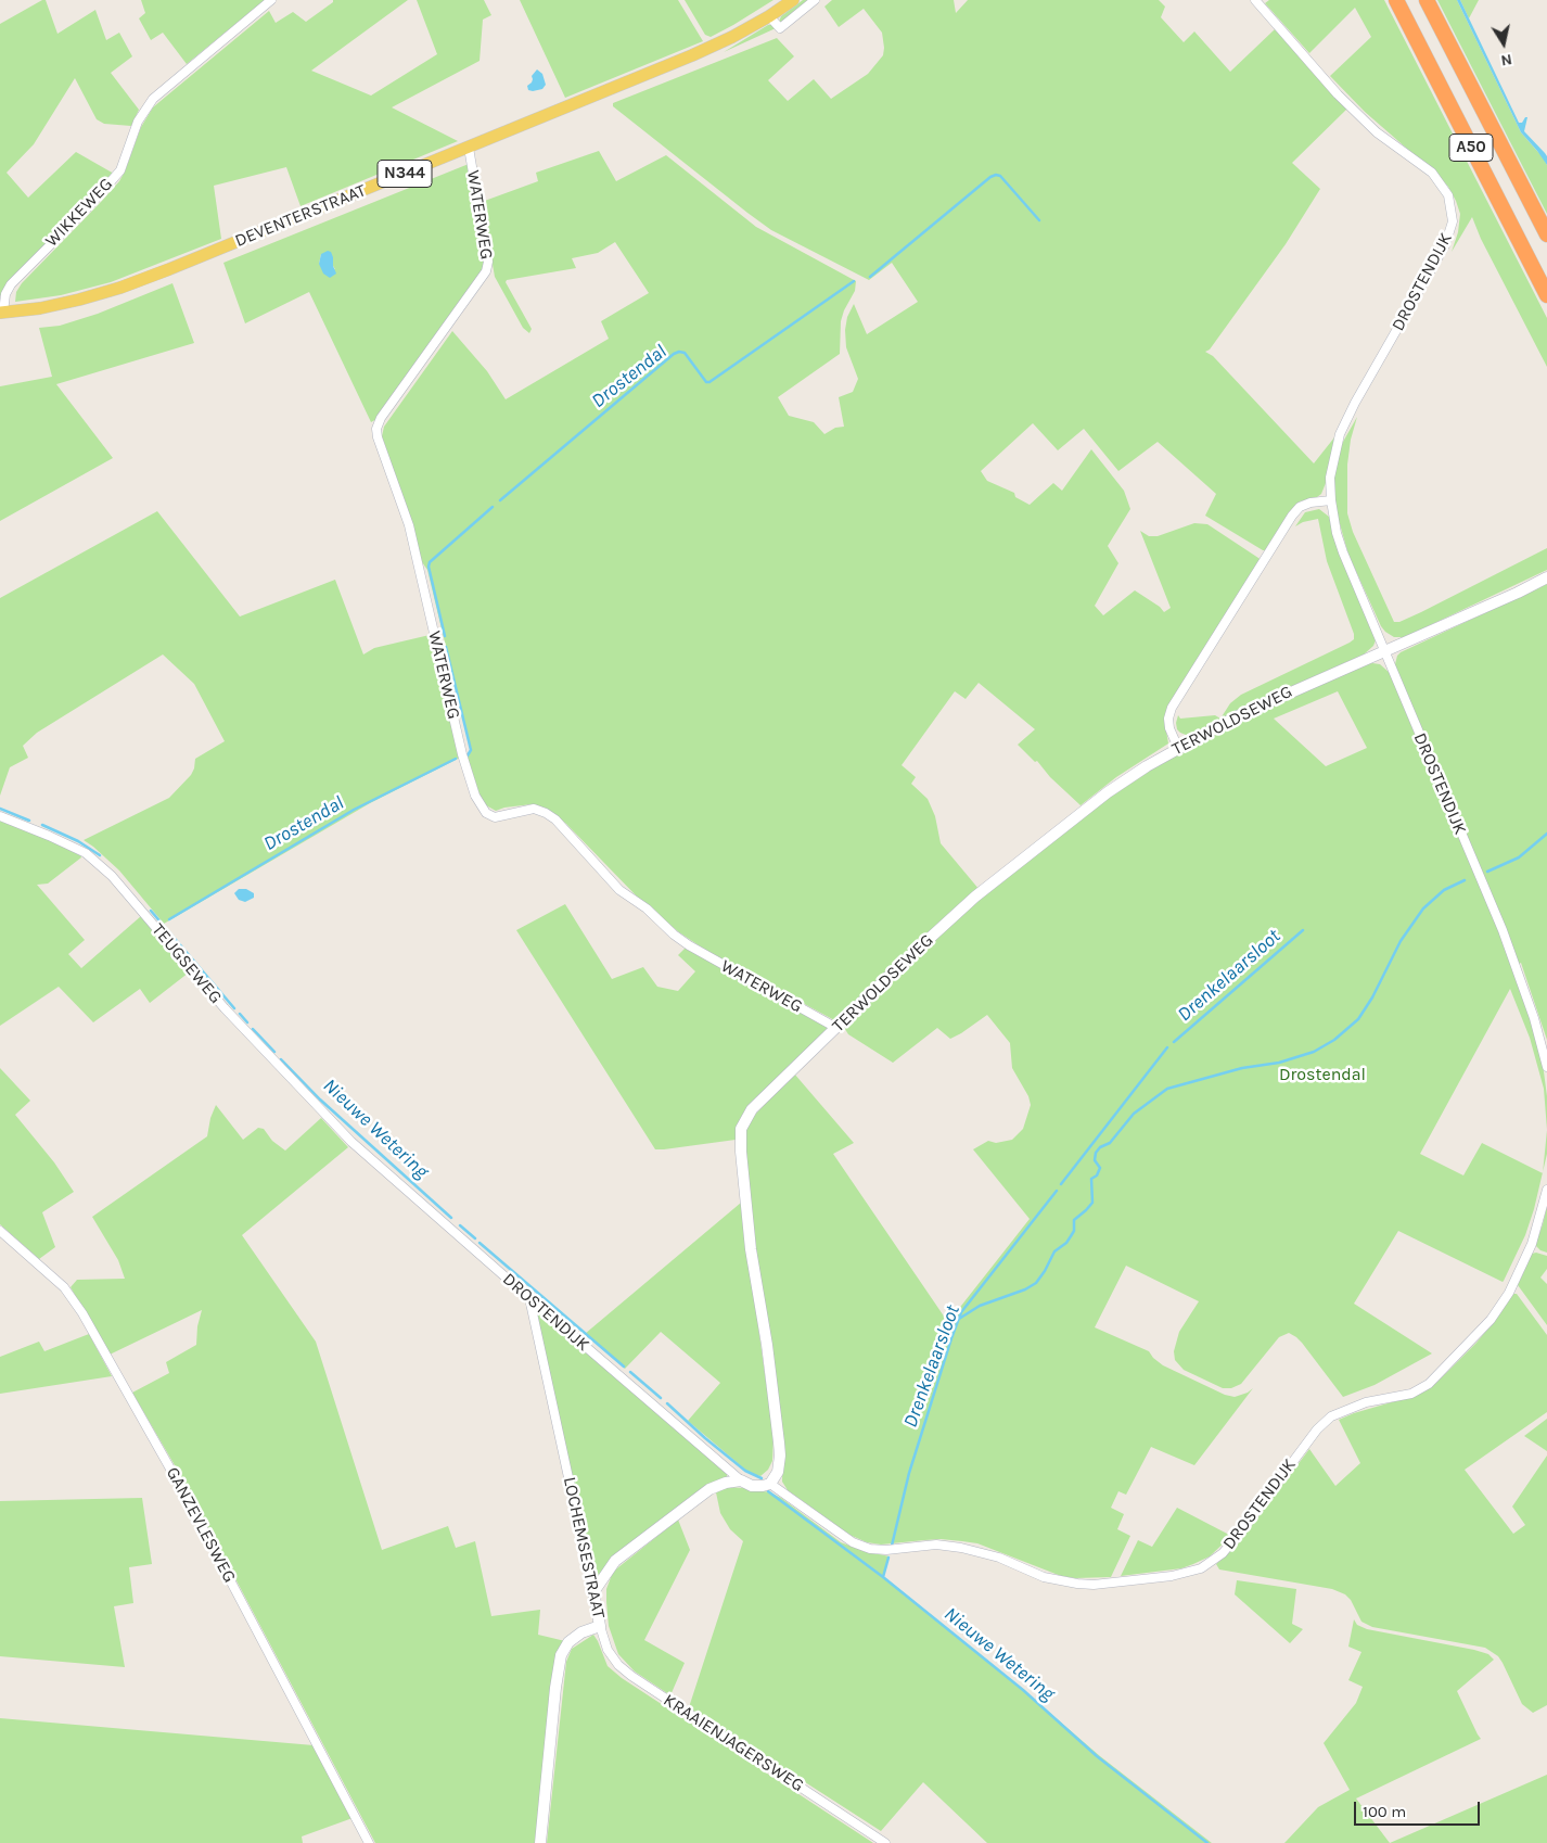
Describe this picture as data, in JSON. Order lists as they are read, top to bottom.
{
  "streets": {
    "highway": ["A50"],
    "main road": ["N344", "DEVENTERSTRAAT"],
    "street": [
      "WIKKEWEG",
      "WATERWEG",
      "DROSTENDIJK",
      "TERWOLDSEWEG",
      "TEUGSEWEG",
      "GANZEVLESWEG",
      "LOCHEMSESTRAAT",
      "KRAAIENJAGERSWEG"
    ]
  },
  "crossings": [
    ["WIKKEWEG", "DEVENTERSTRAAT"],
    ["WATERWEG", "DEVENTERSTRAAT"],
    ["WATERWEG", "TERWOLDSEWEG"],
    ["DROSTENDIJK", "TERWOLDSEWEG"],
    ["DROSTENDIJK", "TEUGSEWEG"],
    ["DROSTENDIJK", "LOCHEMSESTRAAT"],
    ["LOCHEMSESTRAAT", "KRAAIENJAGERSWEG"]
  ],
  "water": ["Drostendal", "Drenkelaarsloot", "Nieuwe Wetering"],
  "parks": ["Drostendal"],
  "scale_bar": "100 m",
  "north": "bottom"
}
